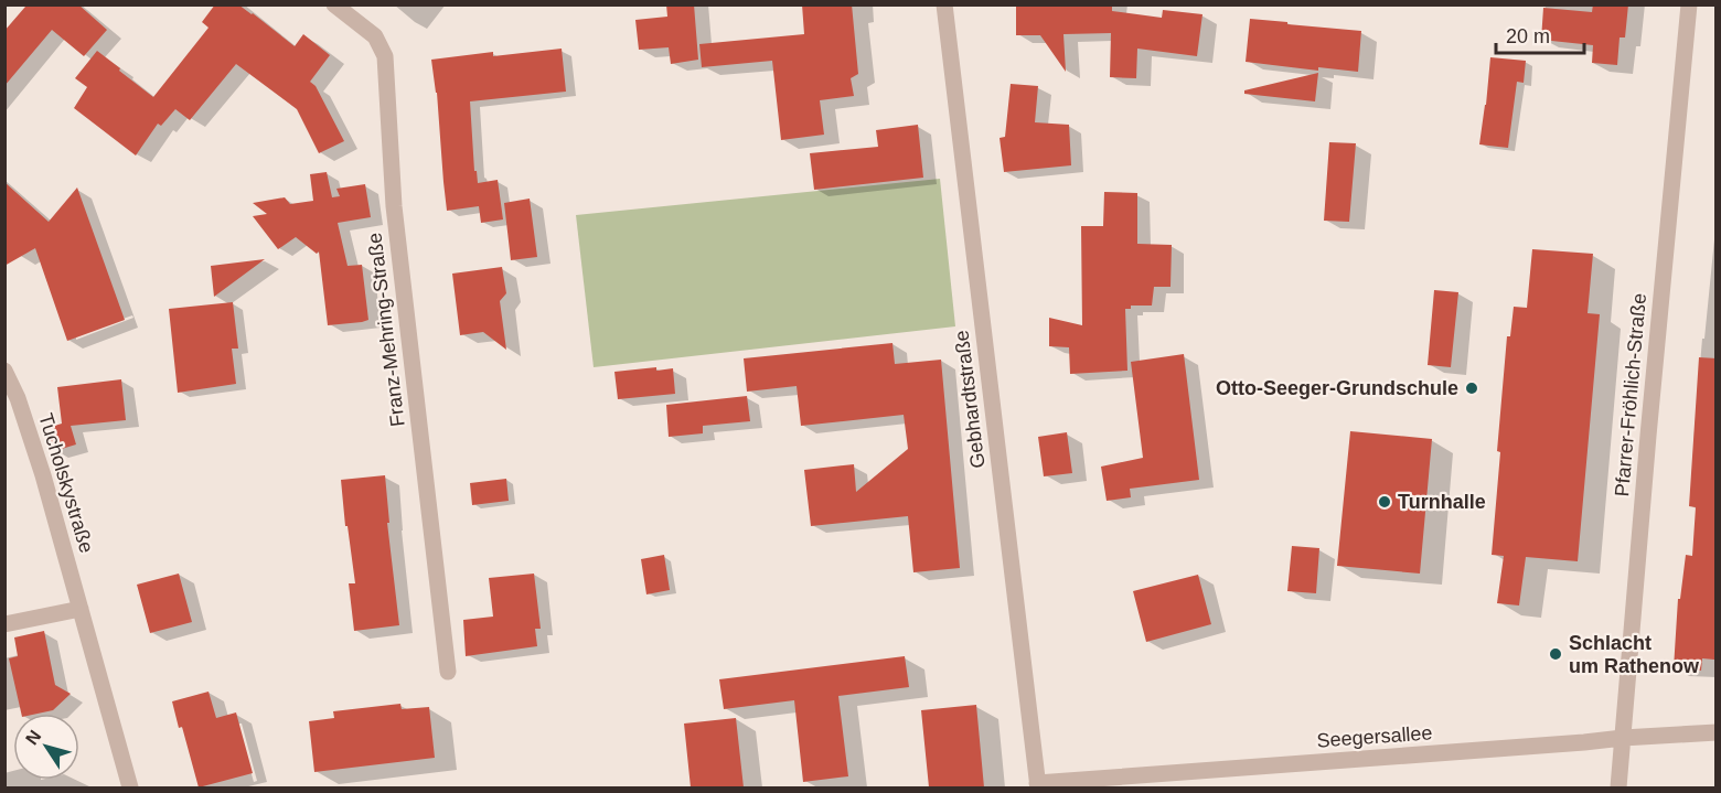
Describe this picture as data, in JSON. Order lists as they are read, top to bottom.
{
  "streets": {
    "street": [
      "Franz-Mehring-Straße",
      "Pfarrer-Fröhlich-Straße",
      "Gebhardtstraße",
      "Tucholskystraße",
      "Seegersallee"
    ]
  },
  "crossings": [
    ["Pfarrer-Fröhlich-Straße", "Seegersallee"],
    ["Gebhardtstraße", "Seegersallee"]
  ],
  "places": ["Otto-Seeger-Grundschule", "Turnhalle", "Schlacht um Rathenow"],
  "scale_bar": "20 m",
  "north": "top left"
}
